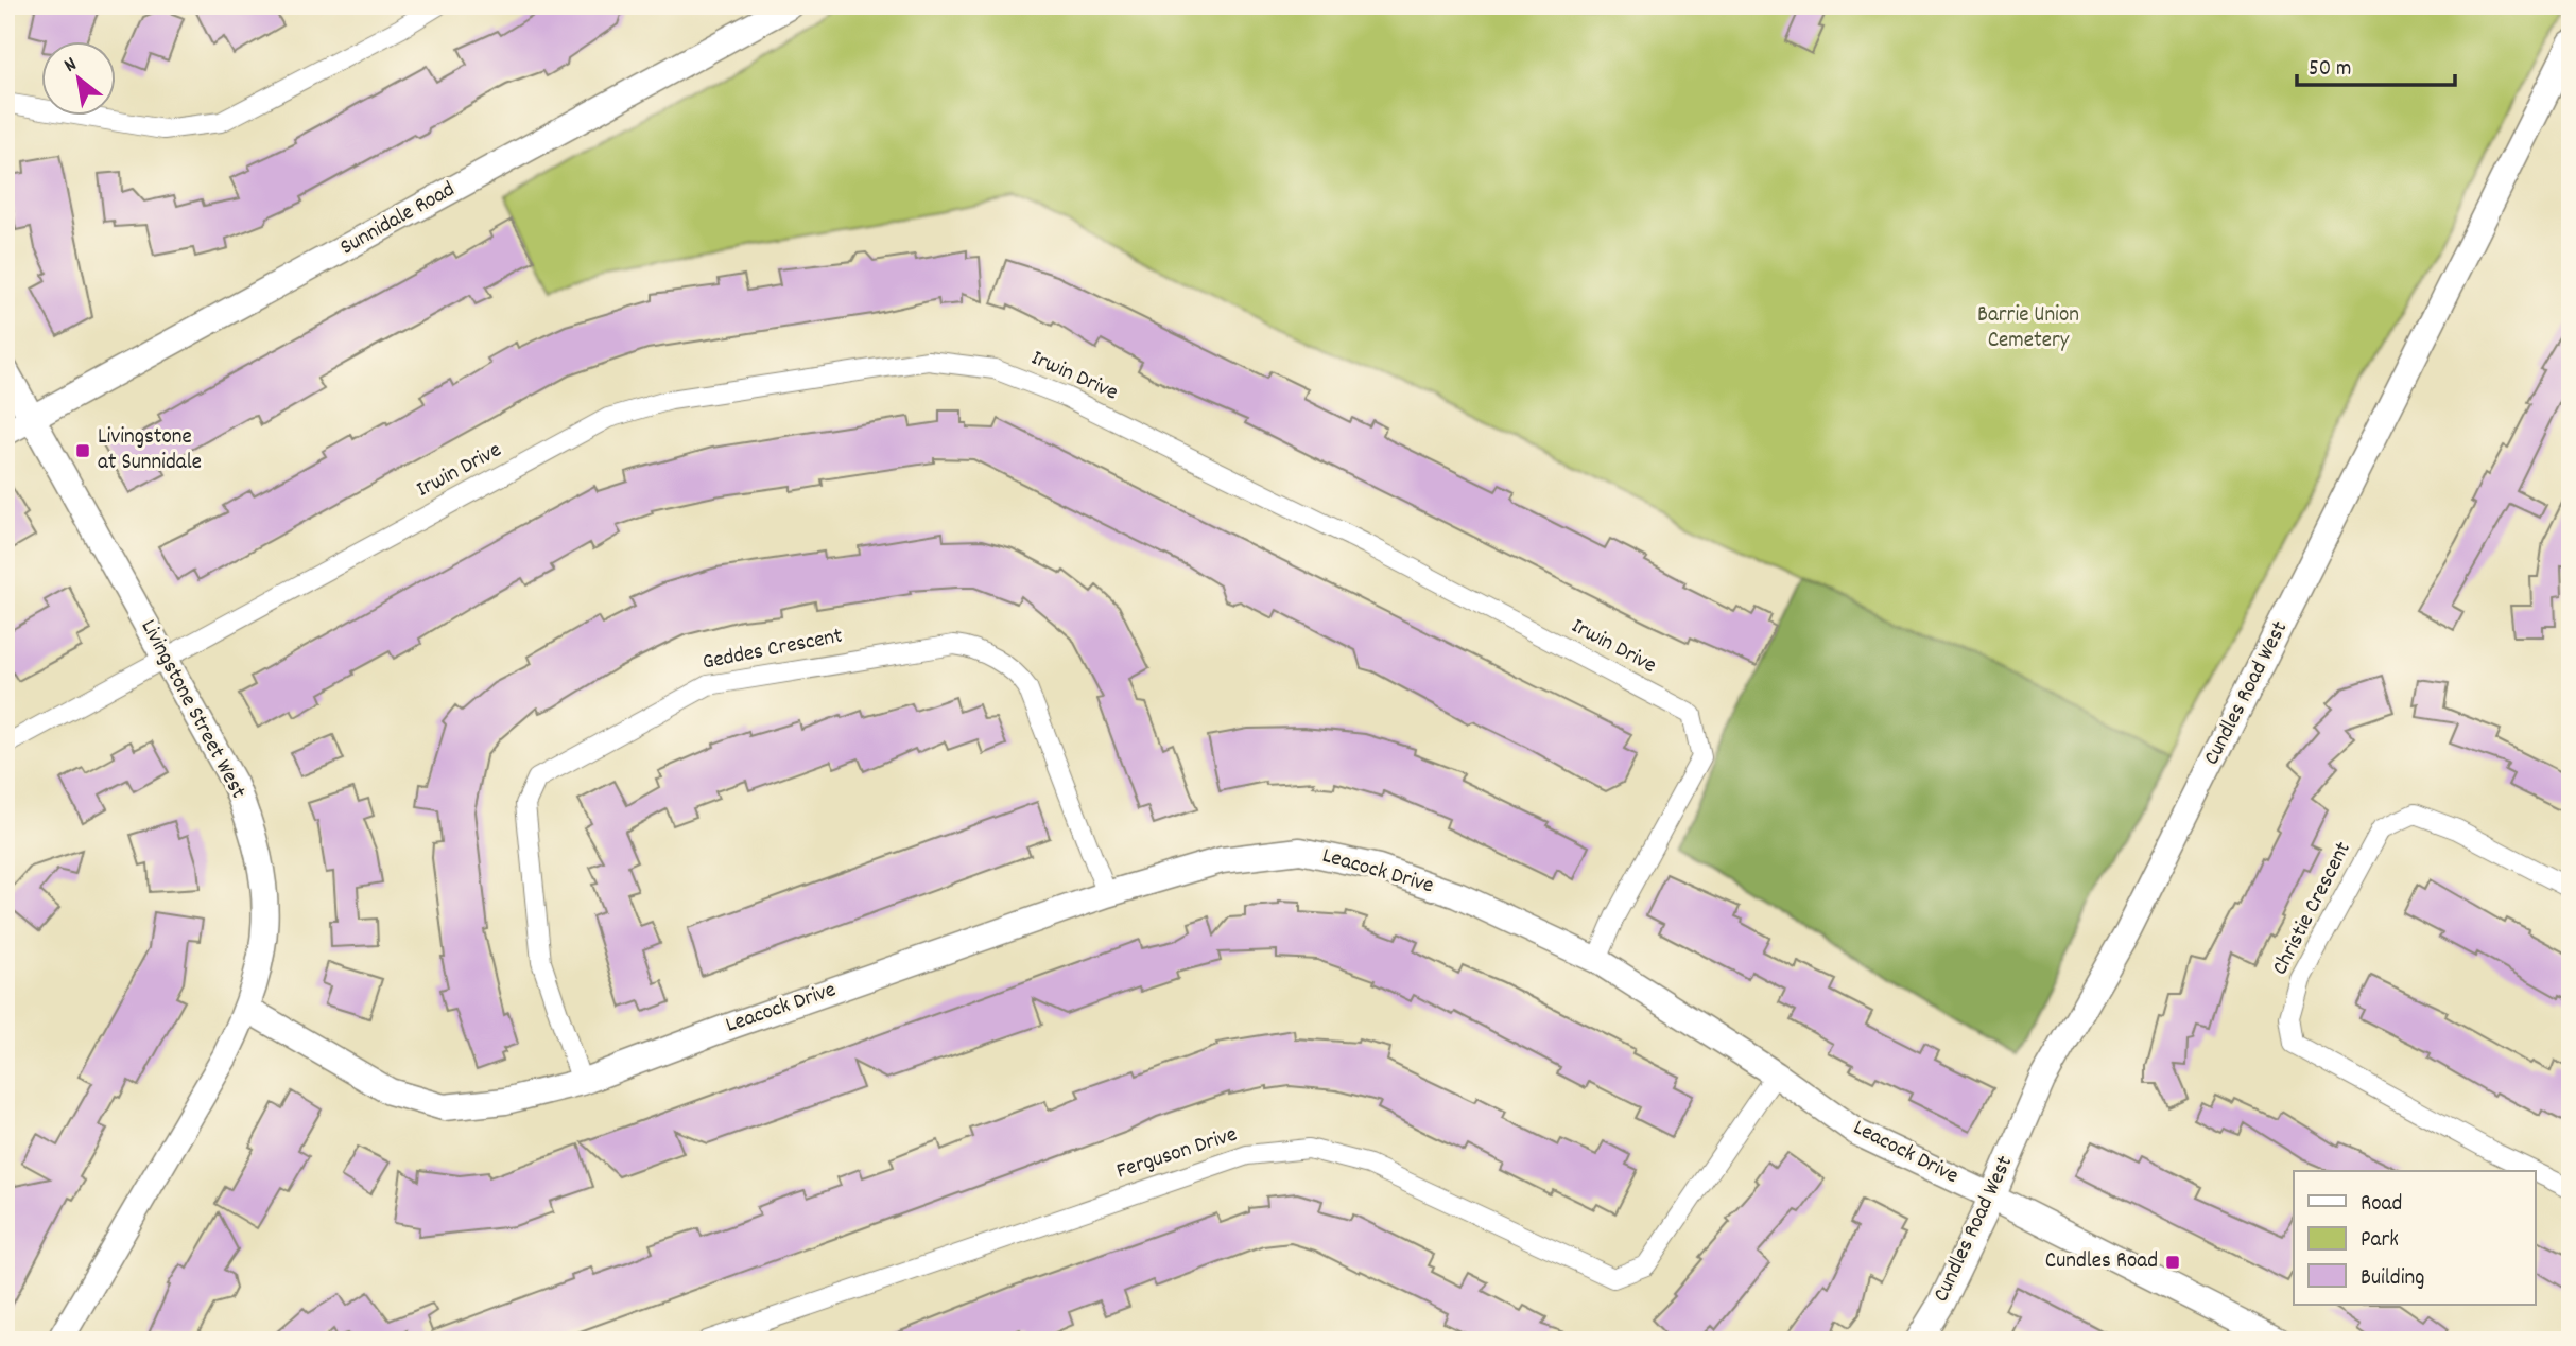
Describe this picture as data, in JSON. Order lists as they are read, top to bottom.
{
  "streets": {
    "street": [
      "Sunnidale Road",
      "Irwin Drive",
      "Geddes Crescent",
      "Cundles Road West",
      "Livingstone Street West",
      "Leacock Drive",
      "Christie Crescent",
      "Ferguson Drive"
    ]
  },
  "crossings": [
    ["Sunnidale Road", "Livingstone Street West"],
    ["Irwin Drive", "Livingstone Street West"],
    ["Irwin Drive", "Leacock Drive"],
    ["Geddes Crescent", "Leacock Drive"],
    ["Cundles Road West", "Leacock Drive"],
    ["Livingstone Street West", "Leacock Drive"],
    ["Leacock Drive", "Ferguson Drive"]
  ],
  "parks": ["Barrie Union Cemetery"],
  "places": {
    "transit": ["Livingstone at Sunnidale", "Cundles Road"]
  },
  "legend": ["Road", "Park", "Building"],
  "scale_bar": "50 m",
  "north": "top left"
}
